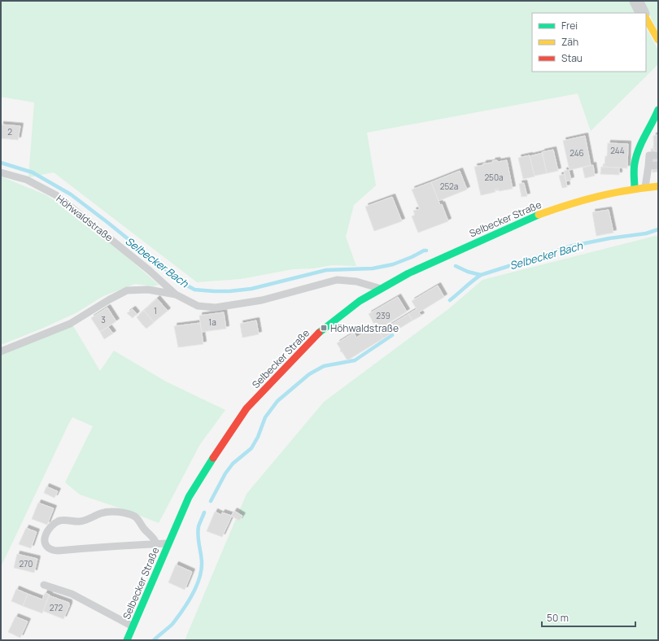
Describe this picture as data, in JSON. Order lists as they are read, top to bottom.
{
  "streets": {
    "main road": ["Selbecker Straße"],
    "lane": ["Höhwaldstraße"]
  },
  "crossings": [
    ["Höhwaldstraße", "Selbecker Straße"]
  ],
  "water": ["Selbecker Bach"],
  "places": {
    "transit": ["Höhwaldstraße"]
  },
  "house_numbers": [
    "2",
    "244",
    "246",
    "250a",
    "252a",
    "1",
    "239",
    "3",
    "1a",
    "270",
    "272"
  ],
  "legend": ["Frei", "Zäh", "Stau"],
  "scale_bar": "50 m"
}
